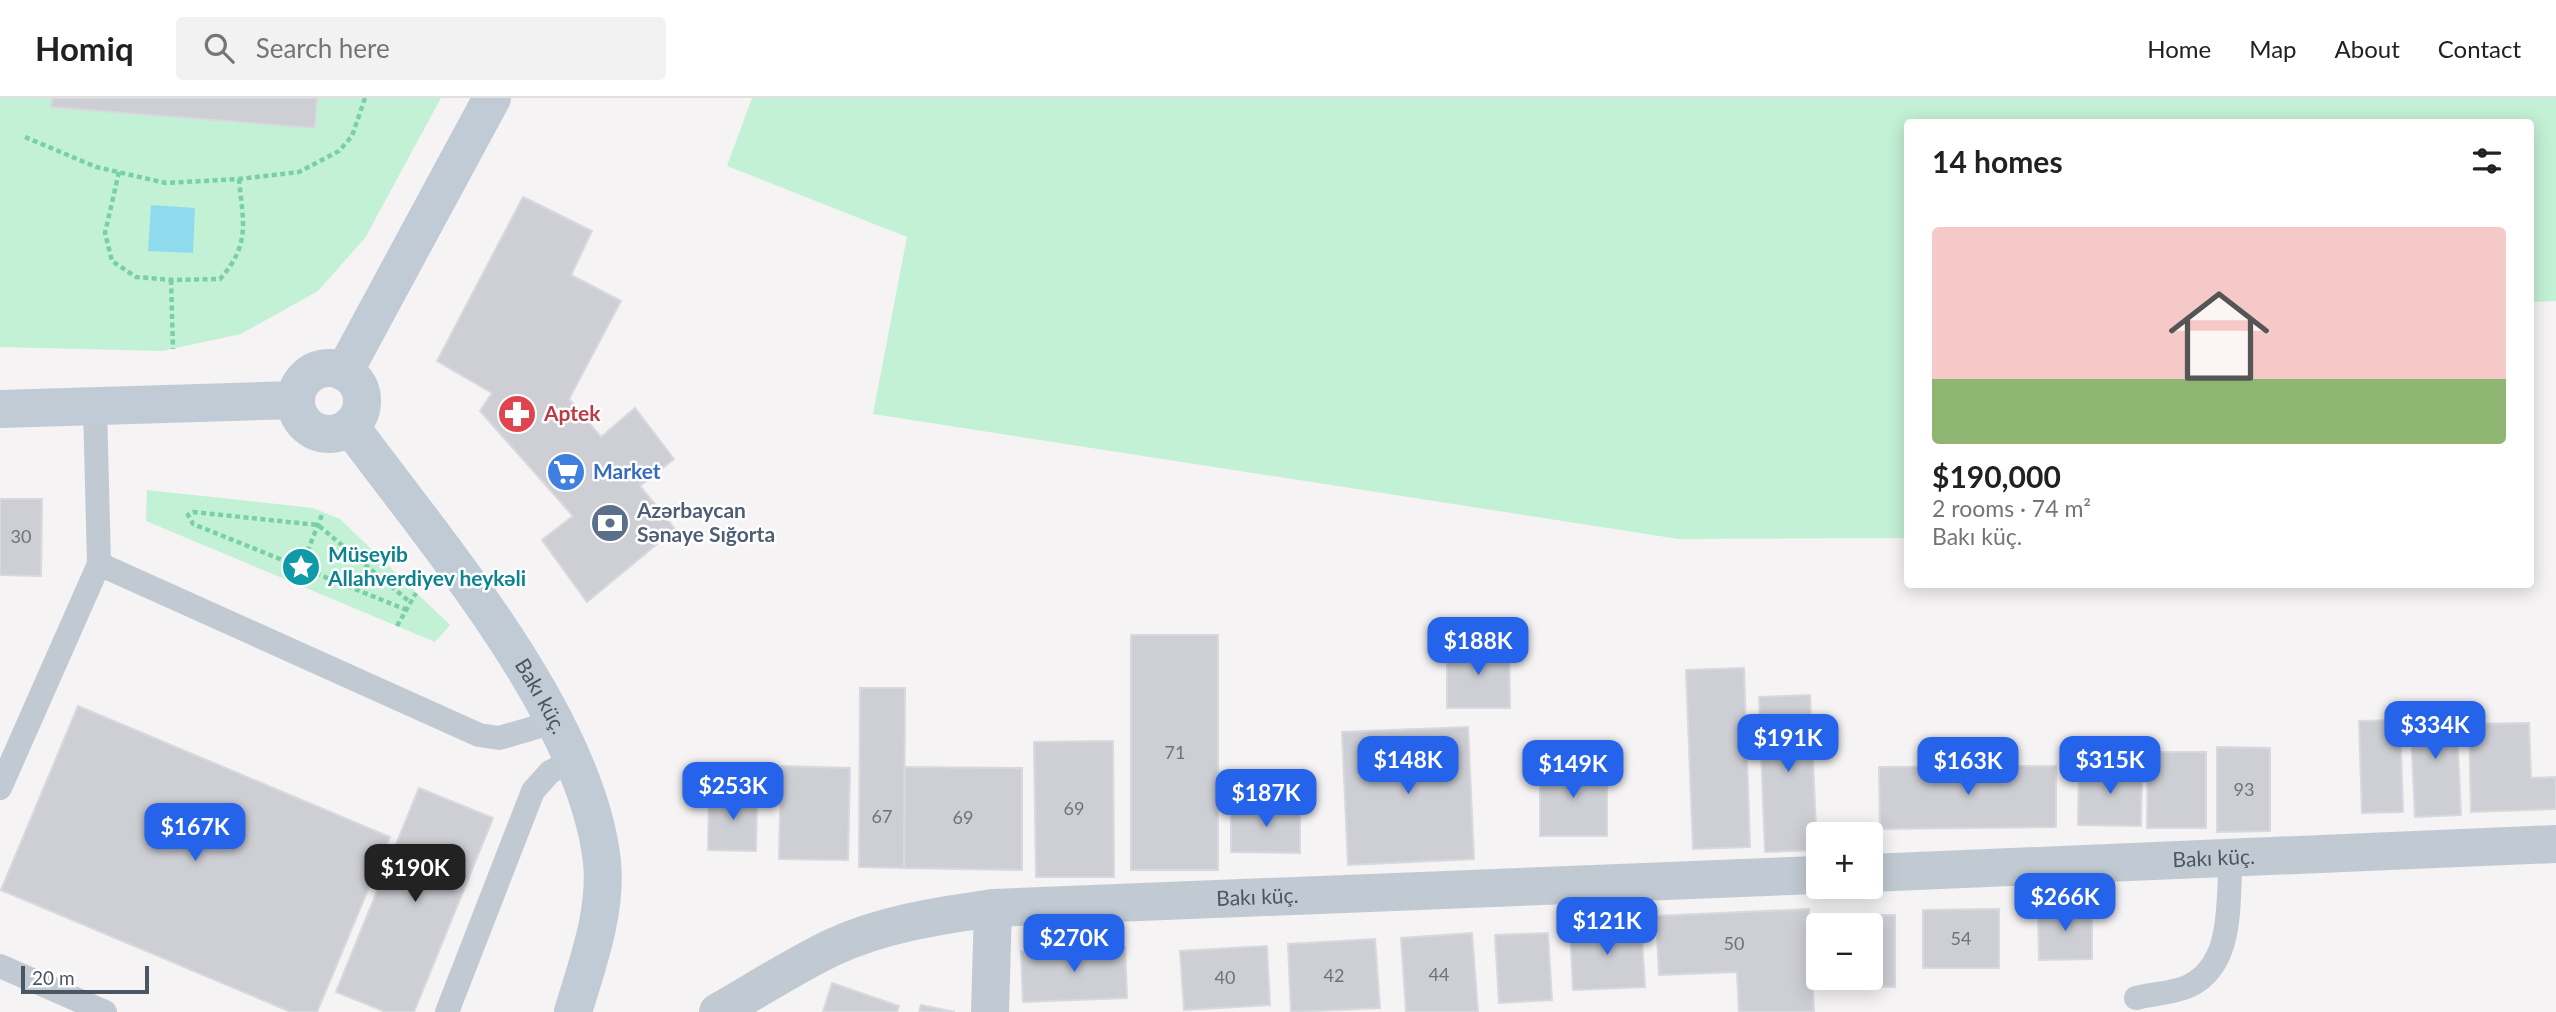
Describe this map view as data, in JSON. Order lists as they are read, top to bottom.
{
  "streets": {
    "main road": ["Bakı küç."]
  },
  "places": {
    "pharmacy": ["Aptek"],
    "supermarket": ["Market"],
    "bank": ["Azərbaycan Sənaye Sığorta"],
    "place": ["Müseyib Allahverdiyev heykəli"]
  },
  "house_numbers": [
    "30",
    "71",
    "93",
    "69",
    "67",
    "69",
    "54",
    "50",
    "44",
    "42",
    "40"
  ],
  "scale_bar": "20 m",
  "page": {
    "header": "Homiq",
    "search": "Search here",
    "nav": [
      "Home",
      "Map",
      "About",
      "Contact"
    ],
    "heading": "14 homes",
    "list": [
      {
        "name": "$190,000",
        "note": "2 rooms · 74 m² · Bakı küç."
      }
    ],
    "price": [
      "$188K",
      "$334K",
      "$191K",
      "$148K",
      "$315K",
      "$163K",
      "$149K",
      "$253K",
      "$187K",
      "$167K",
      "$190K",
      "$266K",
      "$121K",
      "$270K"
    ],
    "map_buttons": ["+", "−"],
    "scale": "20 m"
  }
}
